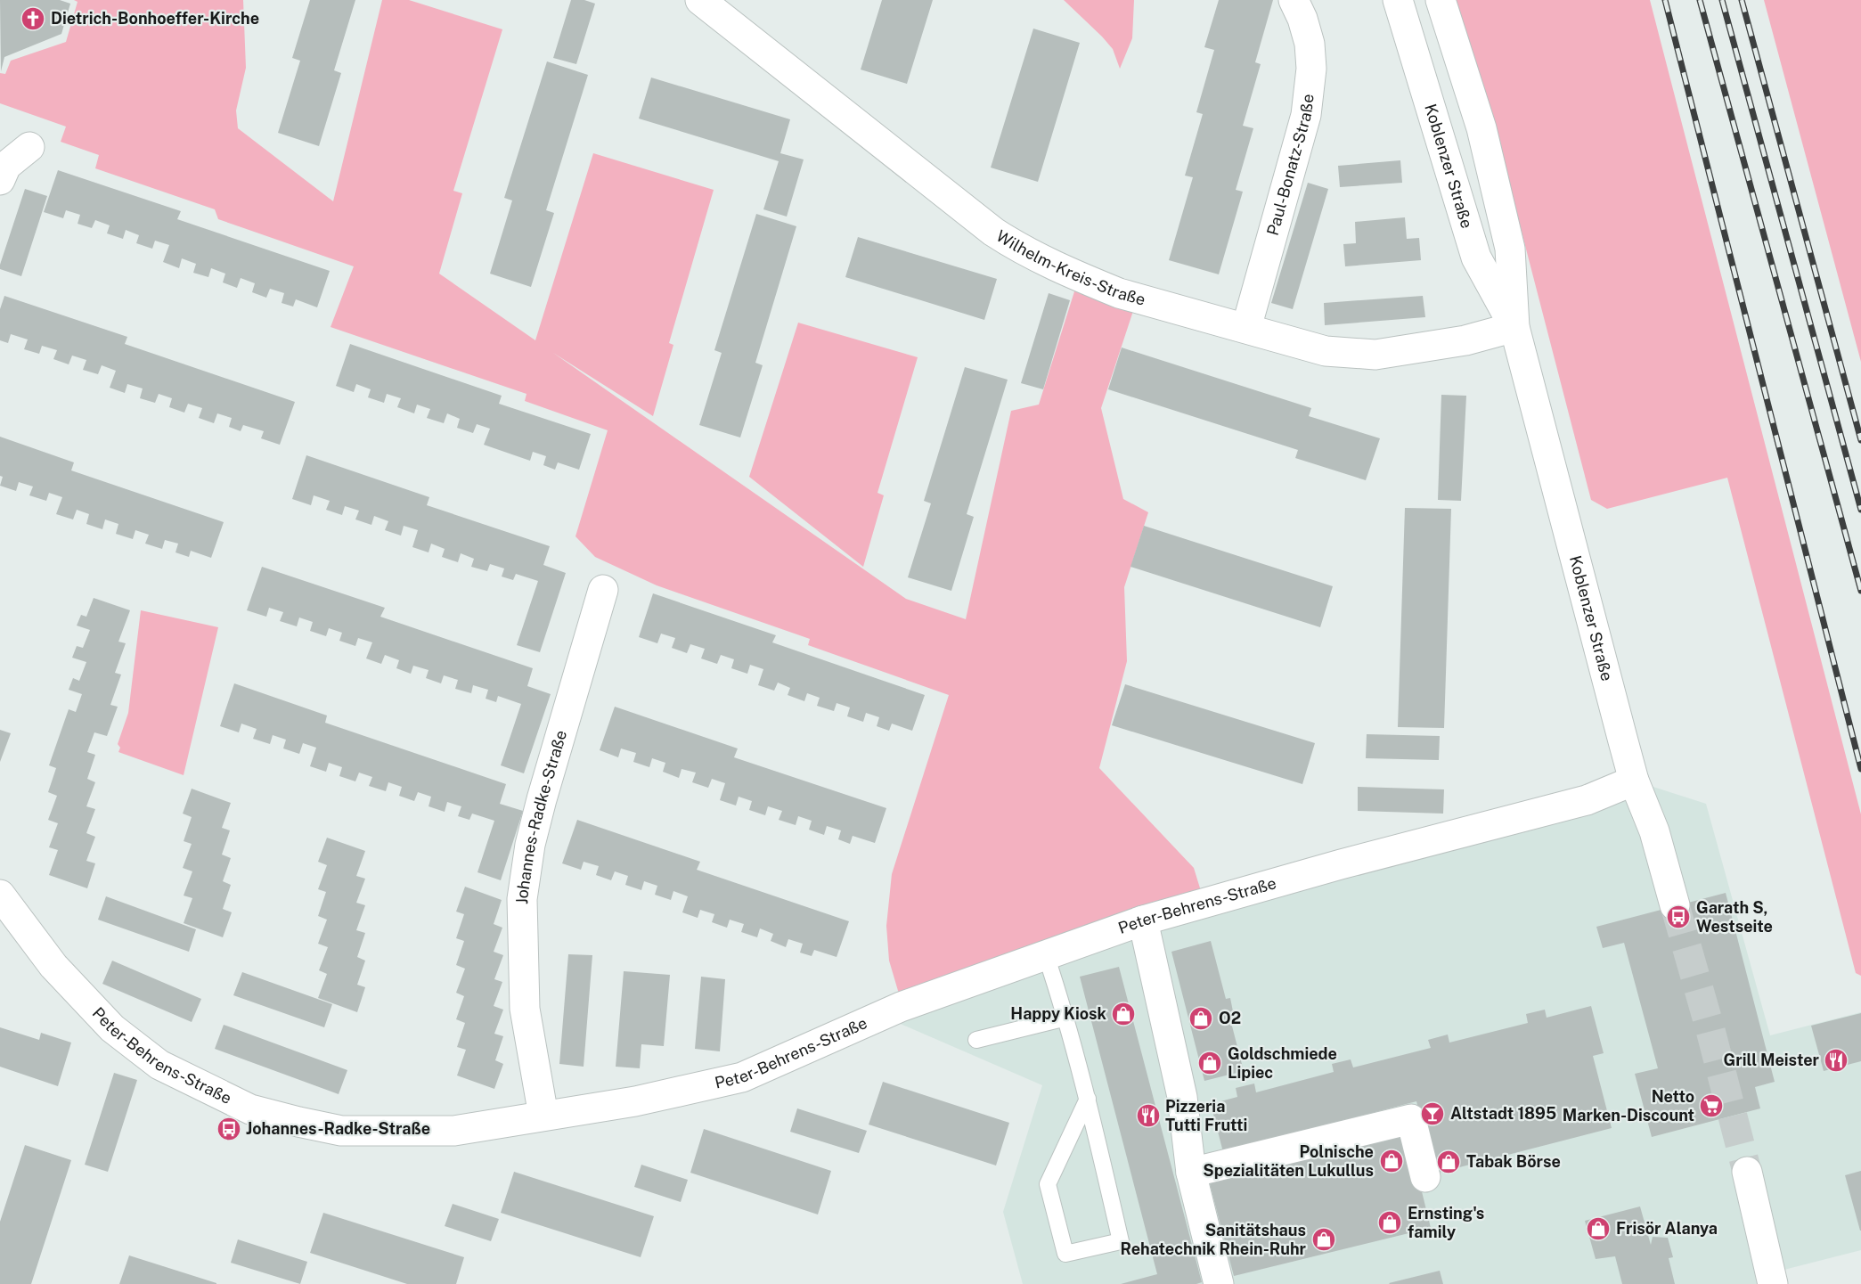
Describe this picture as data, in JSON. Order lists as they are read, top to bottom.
{
  "streets": {
    "street": [
      "Paul-Bonatz-Straße",
      "Koblenzer Straße",
      "Wilhelm-Kreis-Straße",
      "Johannes-Radke-Straße",
      "Peter-Behrens-Straße"
    ]
  },
  "crossings": [
    ["Paul-Bonatz-Straße", "Wilhelm-Kreis-Straße"],
    ["Koblenzer Straße", "Wilhelm-Kreis-Straße"],
    ["Koblenzer Straße", "Peter-Behrens-Straße"],
    ["Johannes-Radke-Straße", "Peter-Behrens-Straße"]
  ],
  "places": {
    "church": ["Dietrich-Bonhoeffer-Kirche"],
    "bus stop": ["Garath S, Westseite", "Johannes-Radke-Straße"],
    "shop": [
      "Happy Kiosk",
      "O2",
      "Goldschmiede Lipiec",
      "Polnische Spezialitäten Lukullus",
      "Tabak Börse",
      "Ernsting's family",
      "Frisör Alanya",
      "Sanitätshaus Rehatechnik Rhein-Ruhr"
    ],
    "restaurant": ["Grill Meister", "Pizzeria Tutti Frutti"],
    "supermarket": ["Netto Marken-Discount"],
    "bar": ["Altstadt 1895"]
  }
}
